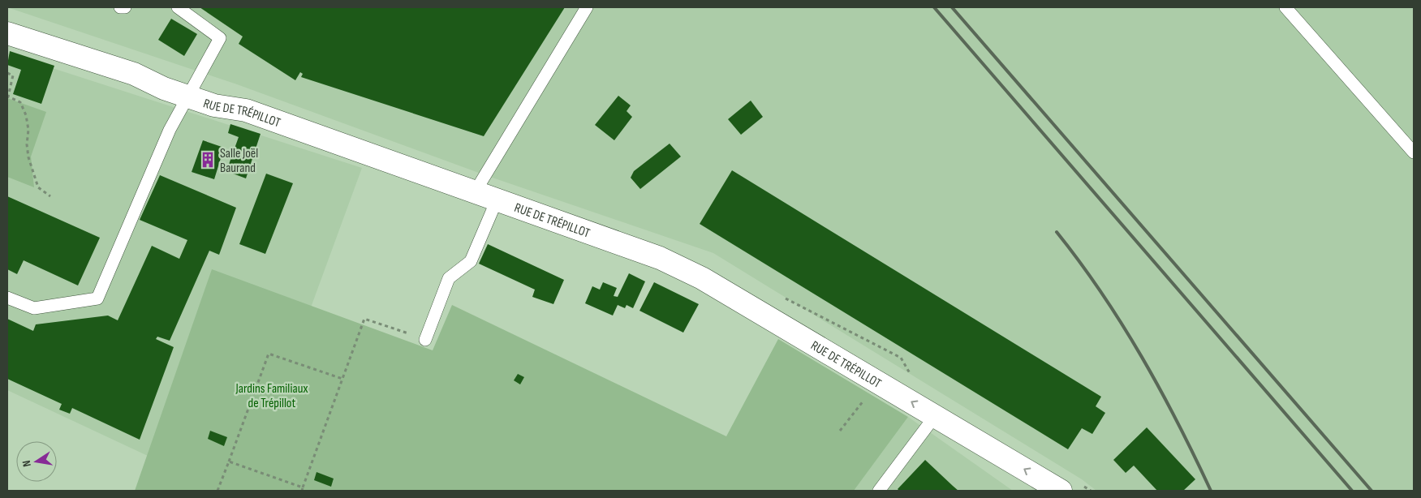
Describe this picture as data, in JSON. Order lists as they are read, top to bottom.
{
  "streets": {
    "street": ["RUE DE TRÉPILLOT"]
  },
  "parks": ["Jardins Familiaux de Trépillot"],
  "places": {
    "building": ["Salle Joël Baurand"]
  },
  "north": "left"
}
